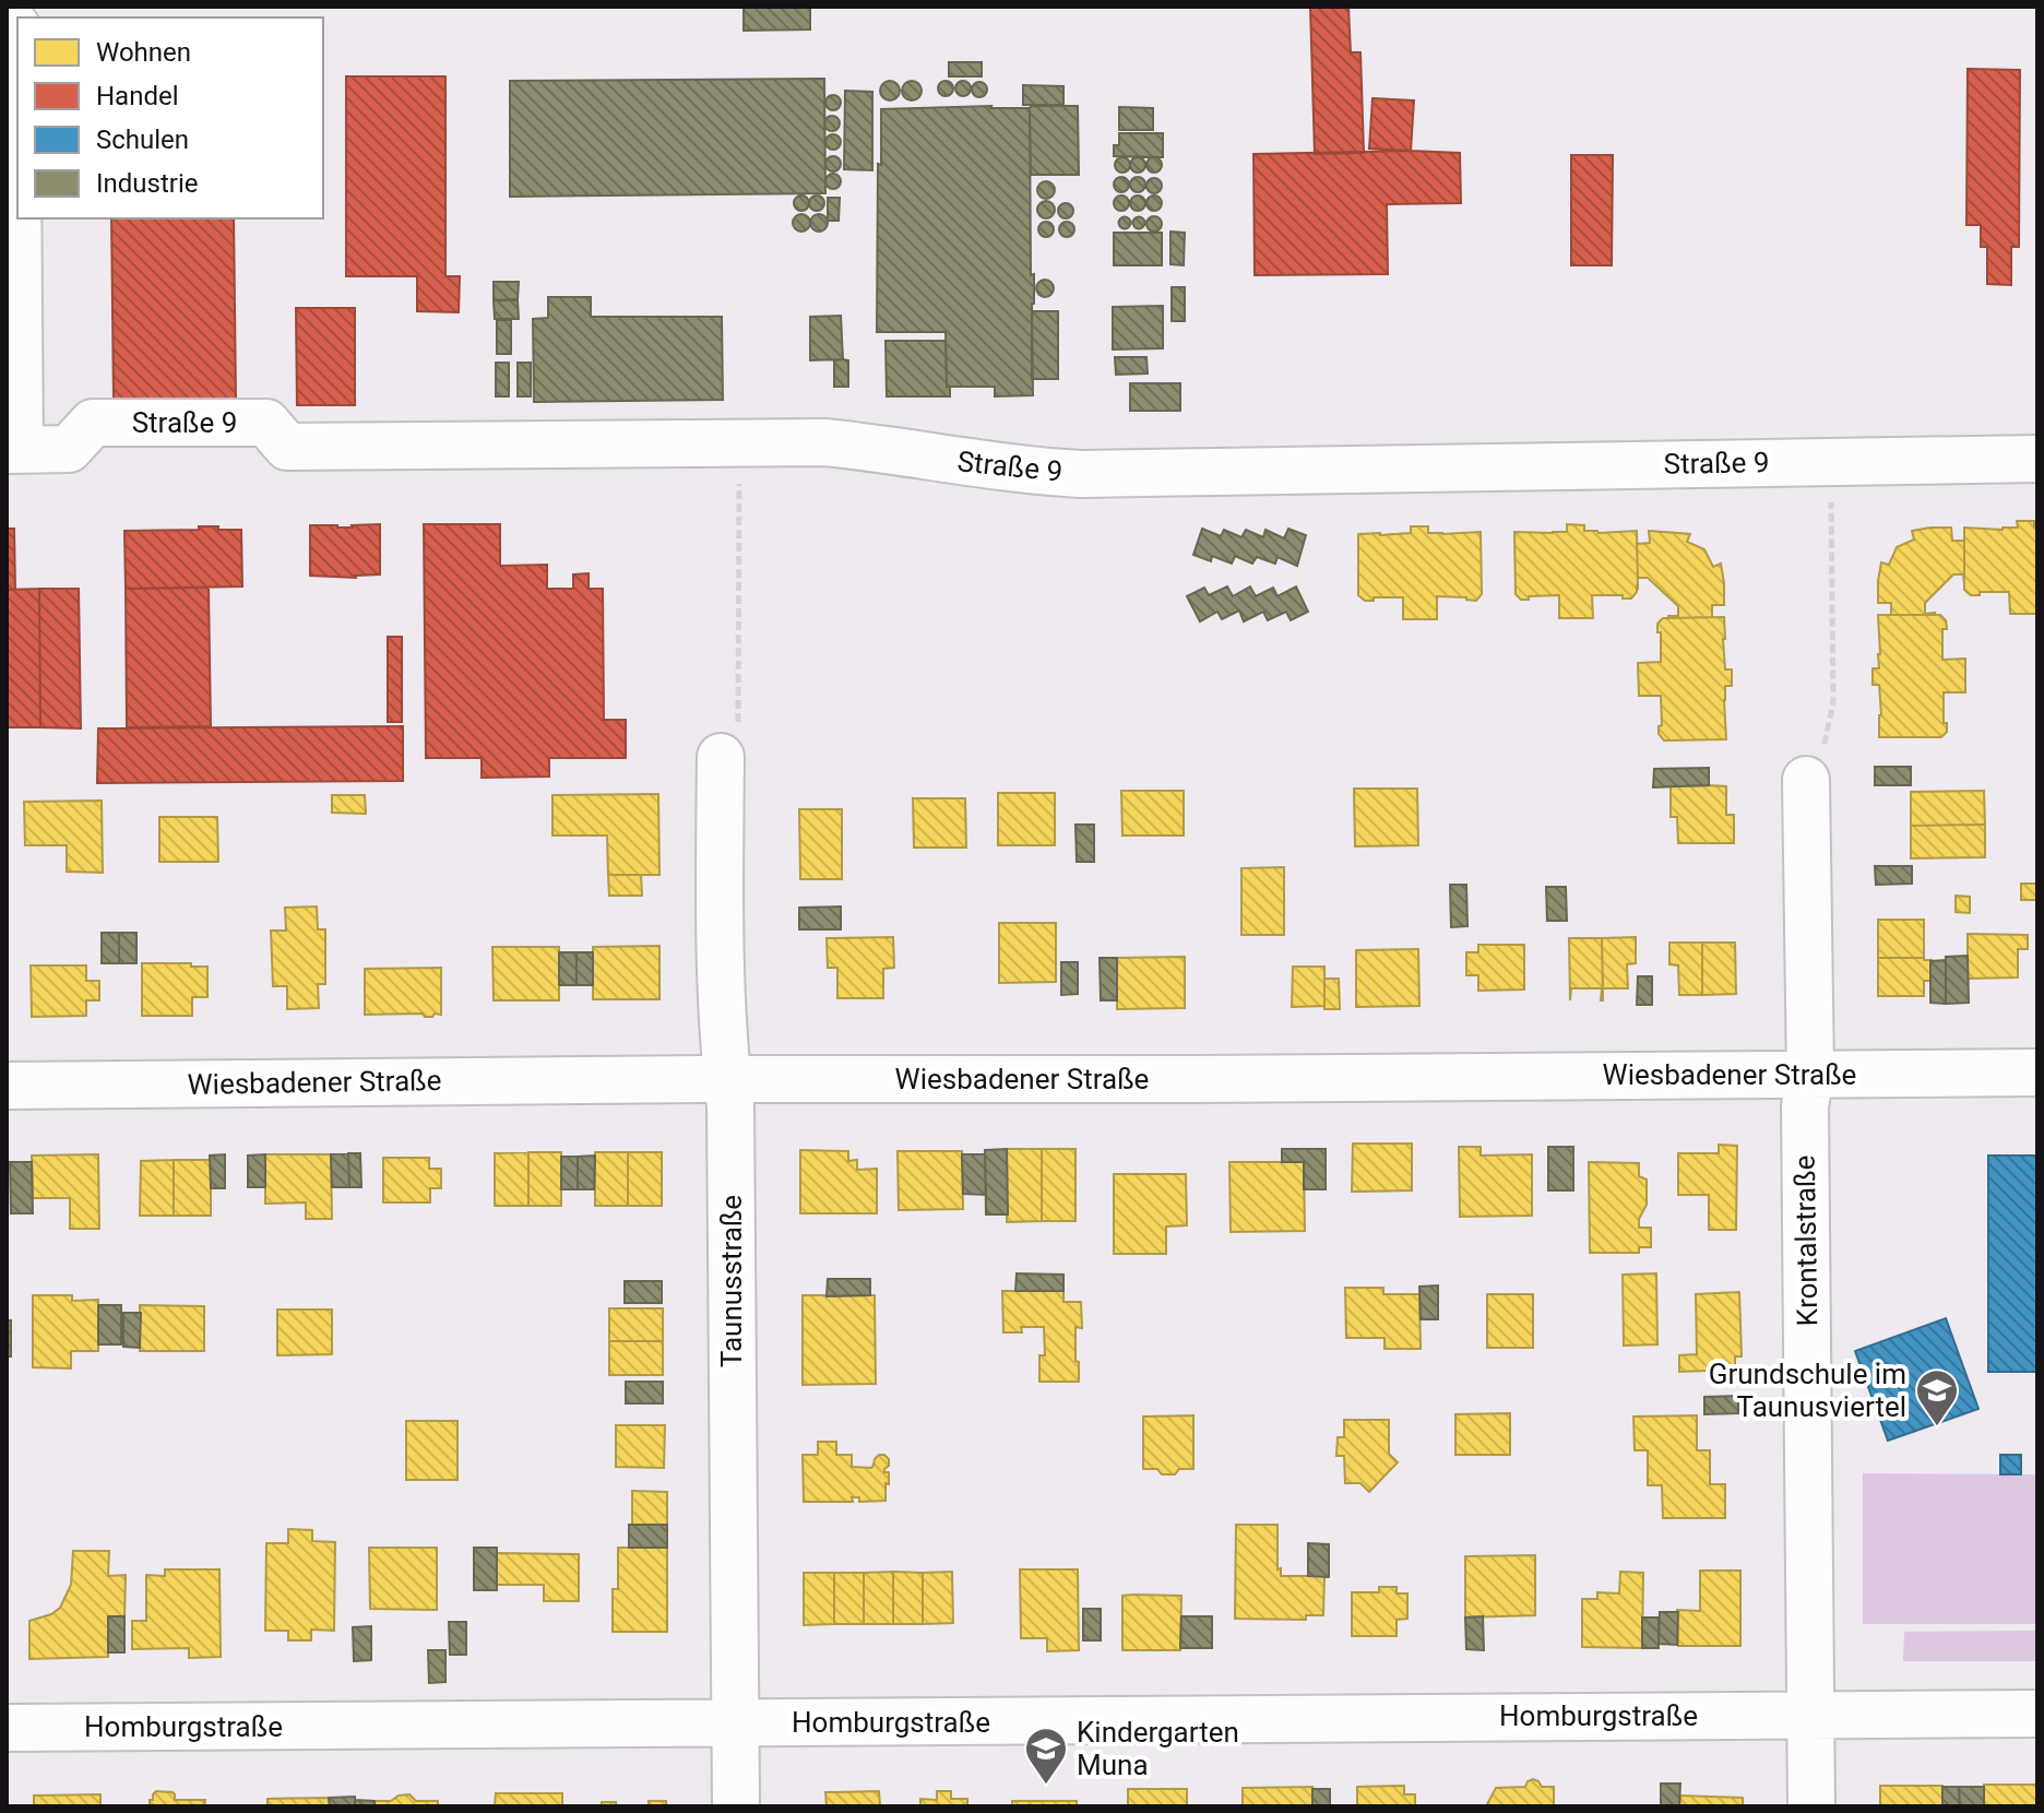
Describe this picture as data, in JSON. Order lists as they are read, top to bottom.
{
  "streets": {
    "street": [
      "Straße 9",
      "Wiesbadener Straße",
      "Krontalstraße",
      "Taunusstraße",
      "Homburgstraße"
    ]
  },
  "crossings": [
    ["Wiesbadener Straße", "Krontalstraße"],
    ["Wiesbadener Straße", "Taunusstraße"],
    ["Krontalstraße", "Homburgstraße"],
    ["Taunusstraße", "Homburgstraße"]
  ],
  "places": {
    "school or university": ["Grundschule im Taunusviertel", "Kindergarten Muna"]
  },
  "legend": [
    "Wohnen",
    "Handel",
    "Schulen",
    "Industrie"
  ]
}
